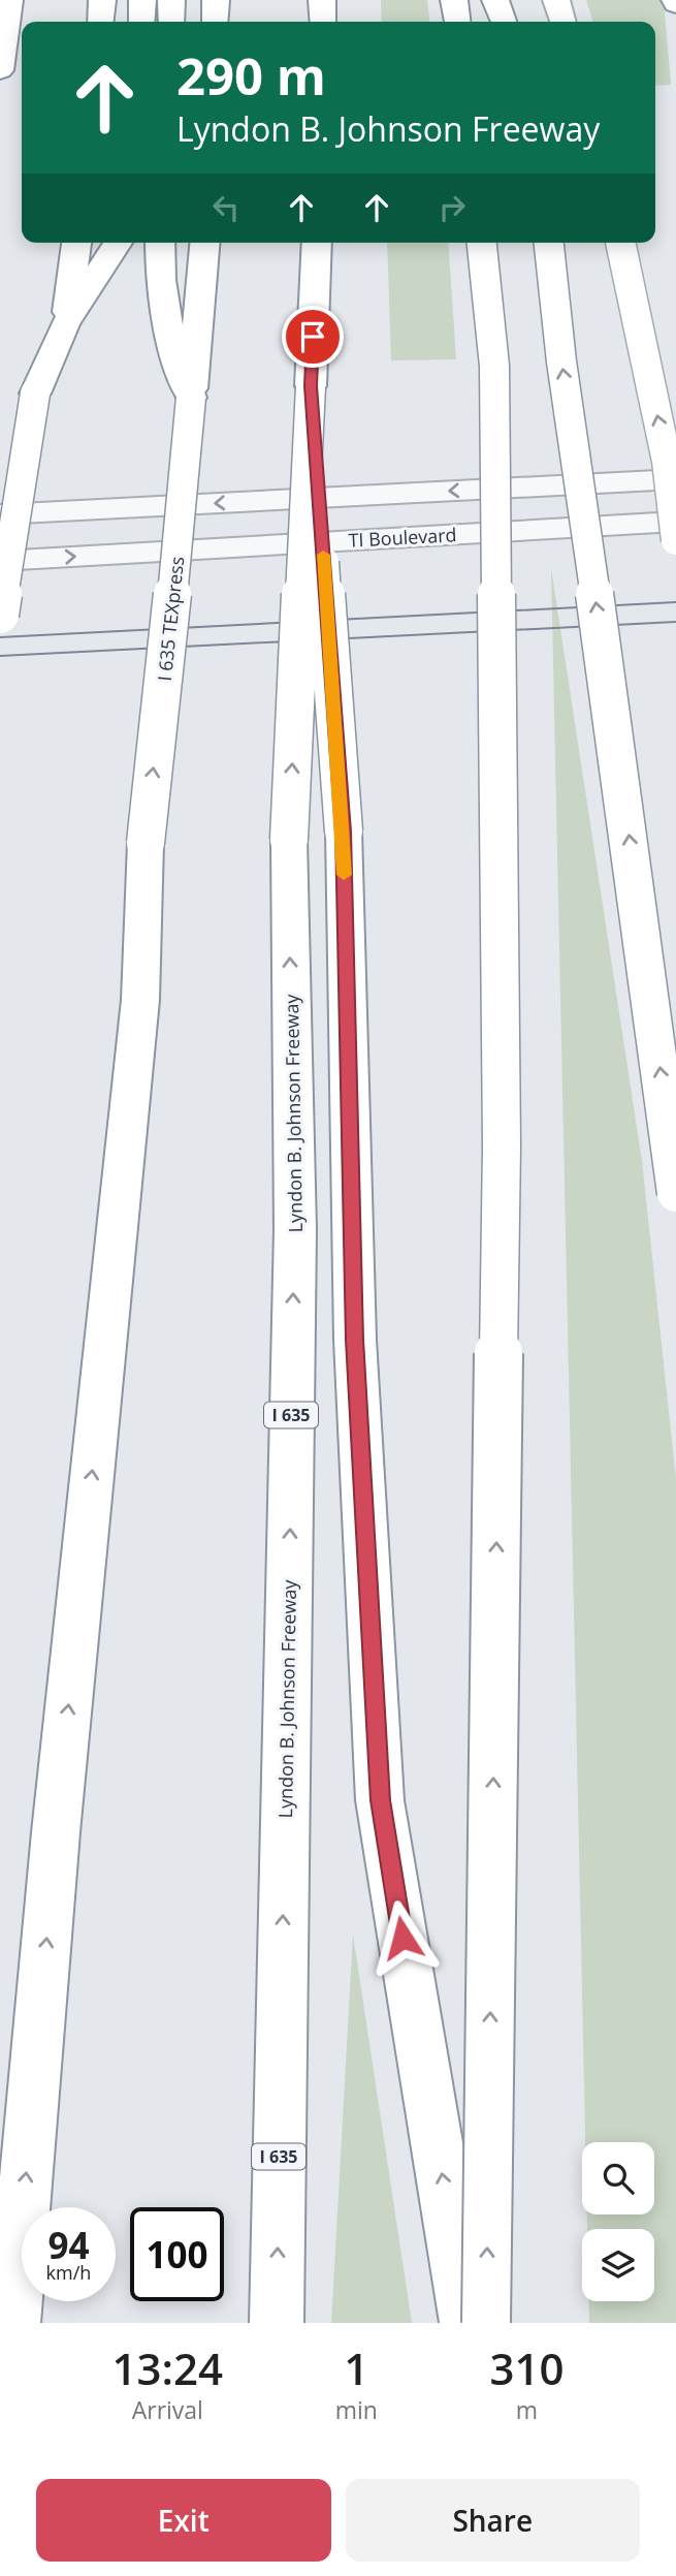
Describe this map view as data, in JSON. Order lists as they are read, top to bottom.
{
  "streets": {
    "main road": ["I 635 TEXpress", "Lyndon B. Johnson Freeway", "I 635"],
    "street": ["TI Boulevard"]
  },
  "page": {
    "turn": ["290 m", "Lyndon B. Johnson Freeway"],
    "speed": "94 km/h",
    "limit": "100",
    "eta": [
      "13:24",
      "Arrival",
      "1",
      "min",
      "310",
      "m"
    ],
    "buttons": ["Exit", "Share"]
  }
}
